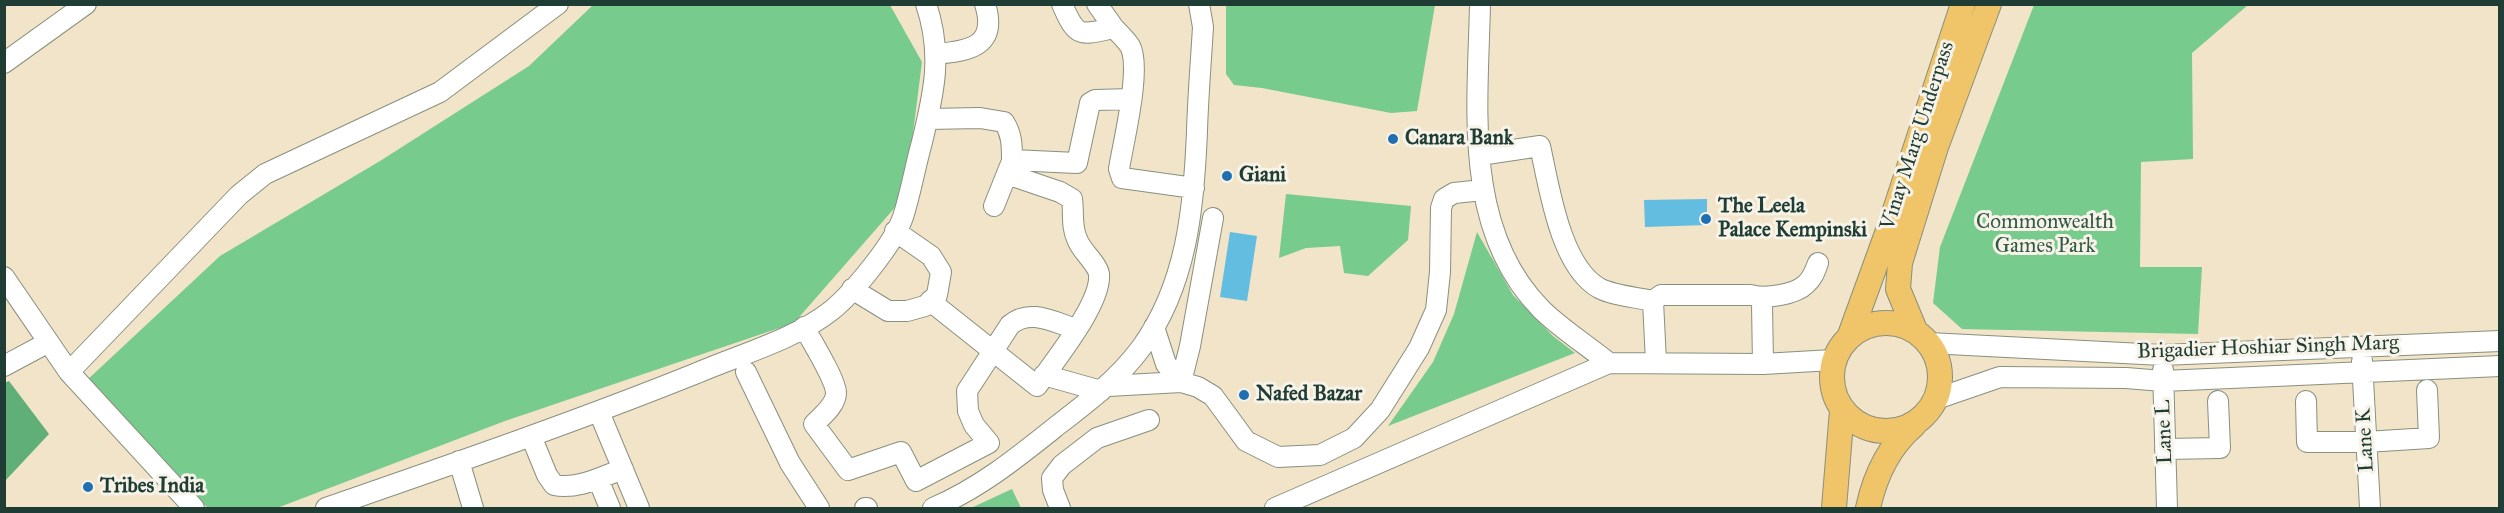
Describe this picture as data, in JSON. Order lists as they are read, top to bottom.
{
  "streets": {
    "main road": ["Vinay Marg Underpass"],
    "street": ["Brigadier Hoshiar Singh Marg", "Lane L", "Lane K"]
  },
  "crossings": [
    ["Vinay Marg Underpass", "Brigadier Hoshiar Singh Marg"],
    ["Brigadier Hoshiar Singh Marg", "Lane L"],
    ["Brigadier Hoshiar Singh Marg", "Lane K"]
  ],
  "parks": ["Commonwealth Games Park"],
  "places": [
    "Canara Bank",
    "Giani",
    "The Leela Palace Kempinski",
    "Nafed Bazar",
    "Tribes India"
  ]
}
